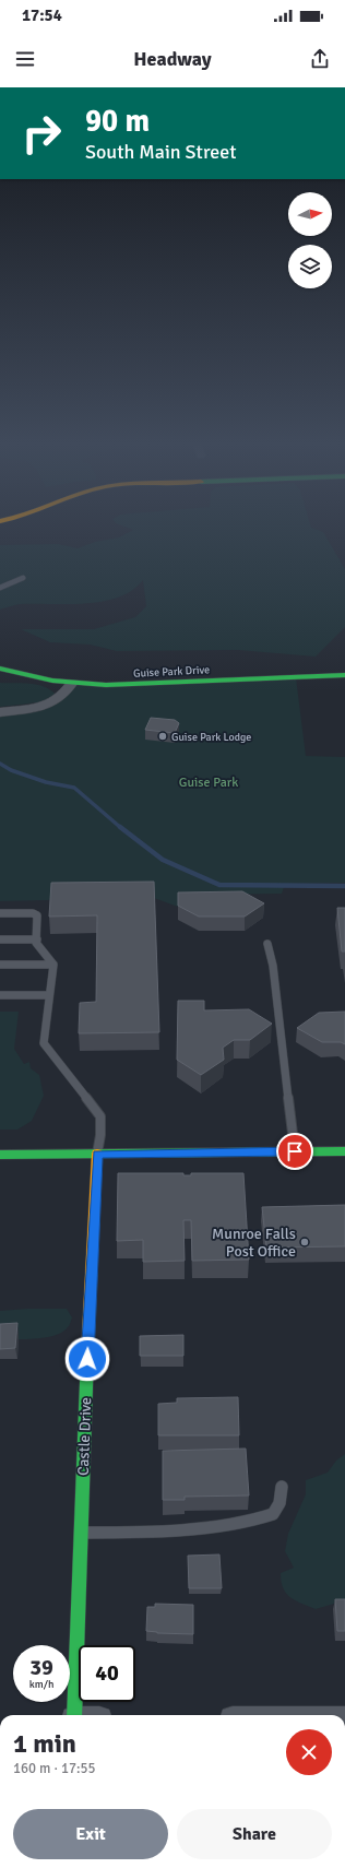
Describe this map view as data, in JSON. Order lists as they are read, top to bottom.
{
  "streets": {
    "street": ["Guise Park Drive", "Castle Drive"]
  },
  "parks": ["Guise Park"],
  "places": ["Guise Park Lodge", "Munroe Falls Post Office"],
  "north": "right",
  "page": {
    "status": "17:54",
    "header": "Headway",
    "turn": ["90 m", "South Main Street"],
    "speed": "39 km/h",
    "limit": "40",
    "heading": ["1 min", "160 m · 17:55"],
    "buttons": ["Exit", "Share"]
  }
}
